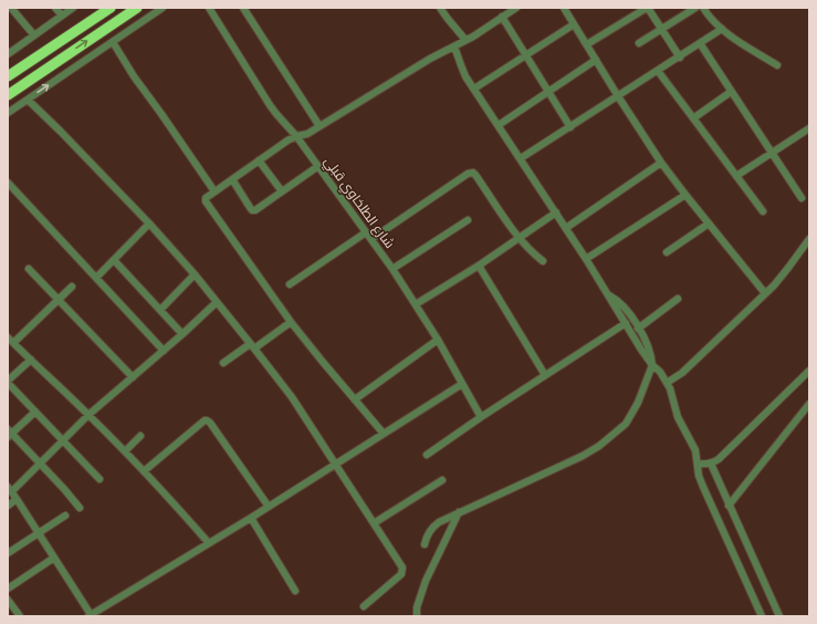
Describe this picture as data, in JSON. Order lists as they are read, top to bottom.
{
  "streets": {
    "street": ["شارع الطلخاوي قبلي"]
  }
}
